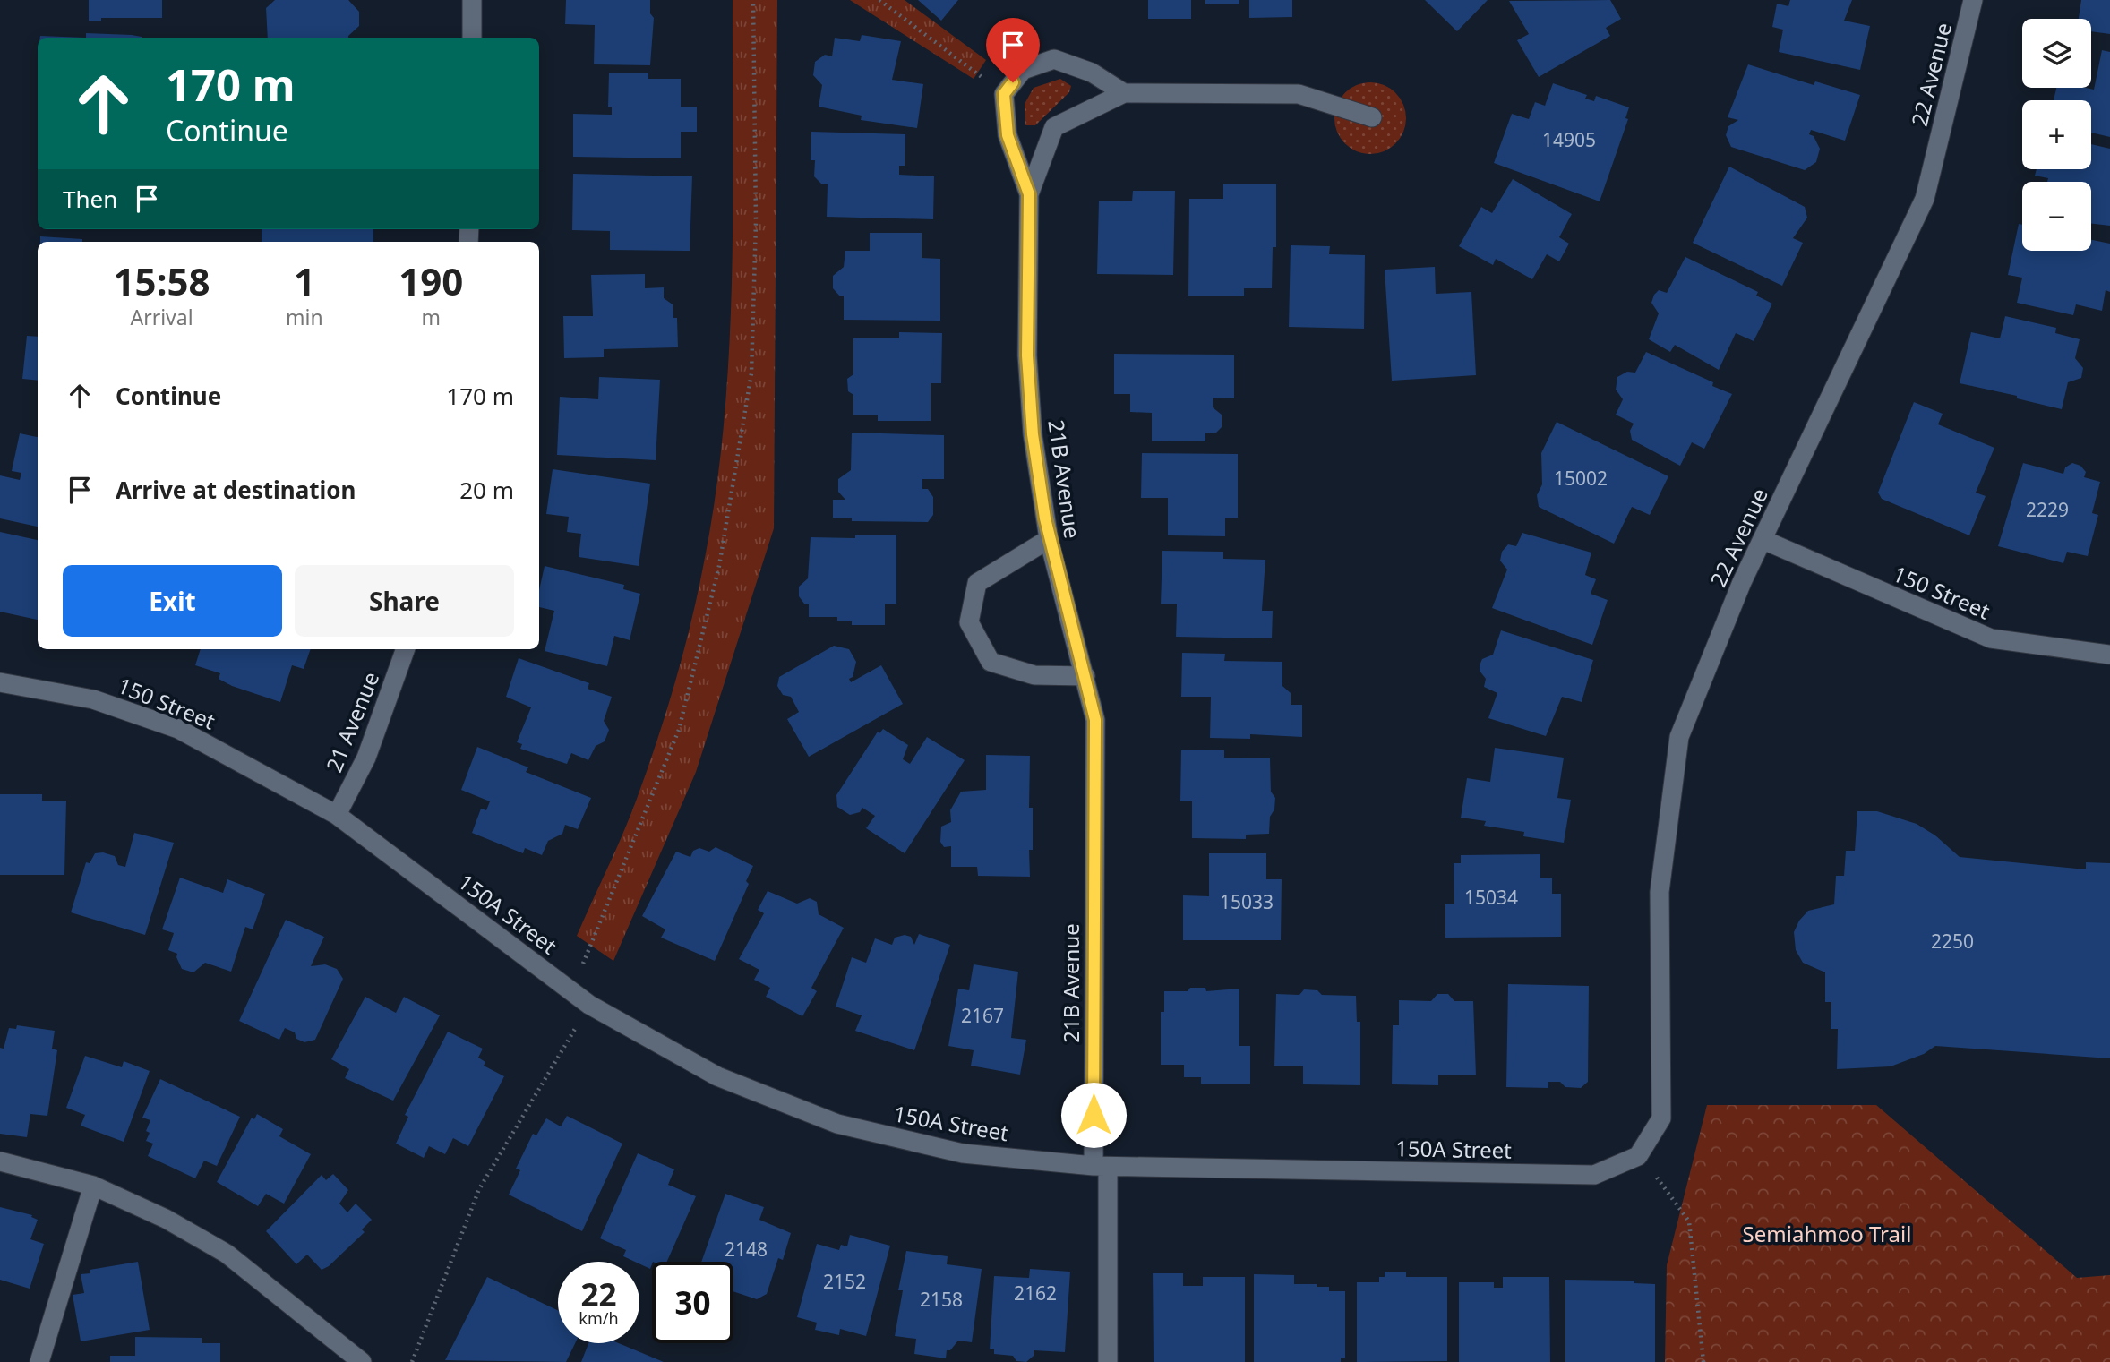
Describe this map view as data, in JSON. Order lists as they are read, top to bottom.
{
  "streets": {
    "street": [
      "22 Avenue",
      "21B Avenue",
      "150 Street",
      "21 Avenue",
      "150A Street"
    ]
  },
  "crossings": [
    ["22 Avenue", "150 Street"],
    ["22 Avenue", "150A Street"],
    ["21B Avenue", "150A Street"],
    ["150 Street", "21 Avenue"],
    ["150 Street", "150A Street"],
    ["21 Avenue", "150A Street"]
  ],
  "parks": ["Semiahmoo Trail"],
  "house_numbers": [
    "14905",
    "15002",
    "2229",
    "15034",
    "15033",
    "2250",
    "2167",
    "2148",
    "2152",
    "2162",
    "2158"
  ],
  "page": {
    "map_buttons": ["+", "−"],
    "turn": ["170 m", "Continue"],
    "then": "Then",
    "eta": [
      "15:58",
      "Arrival",
      "1",
      "min",
      "190",
      "m"
    ],
    "list": [
      {
        "name": "Continue",
        "value": "170 m"
      },
      {
        "name": "Arrive at destination",
        "value": "20 m"
      }
    ],
    "buttons": ["Exit", "Share"],
    "speed": "22 km/h",
    "limit": "30"
  }
}
